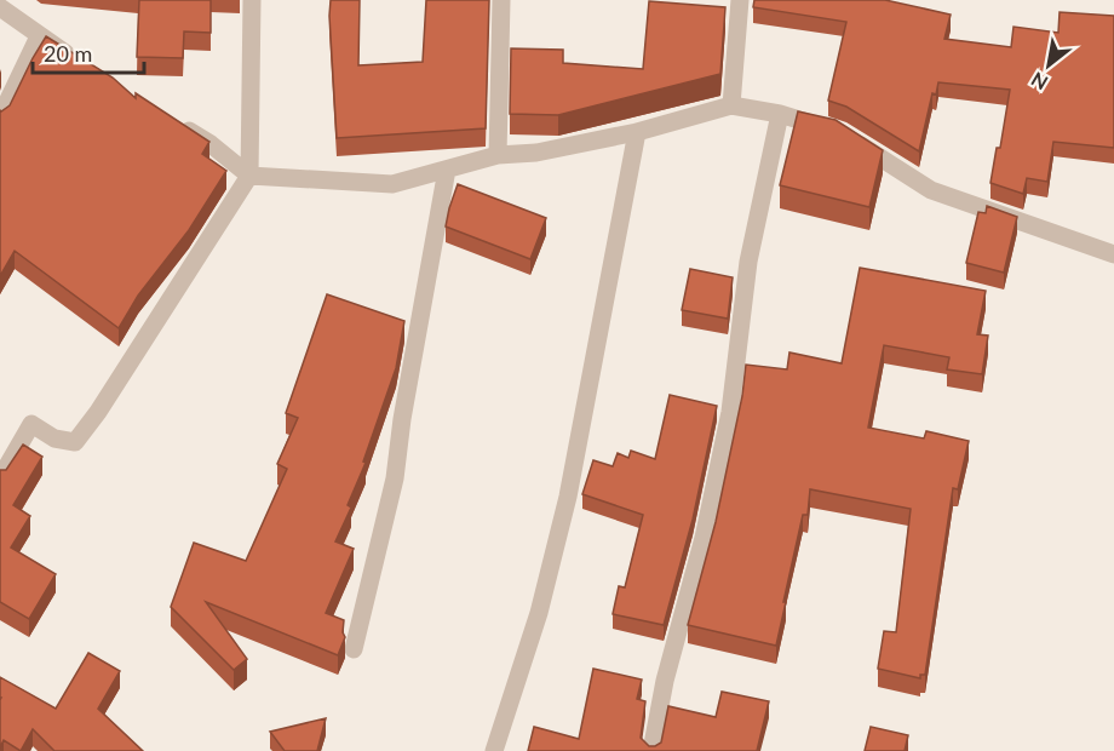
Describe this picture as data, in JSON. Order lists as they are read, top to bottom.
{
  "scale_bar": "20 m",
  "north": "bottom left"
}
